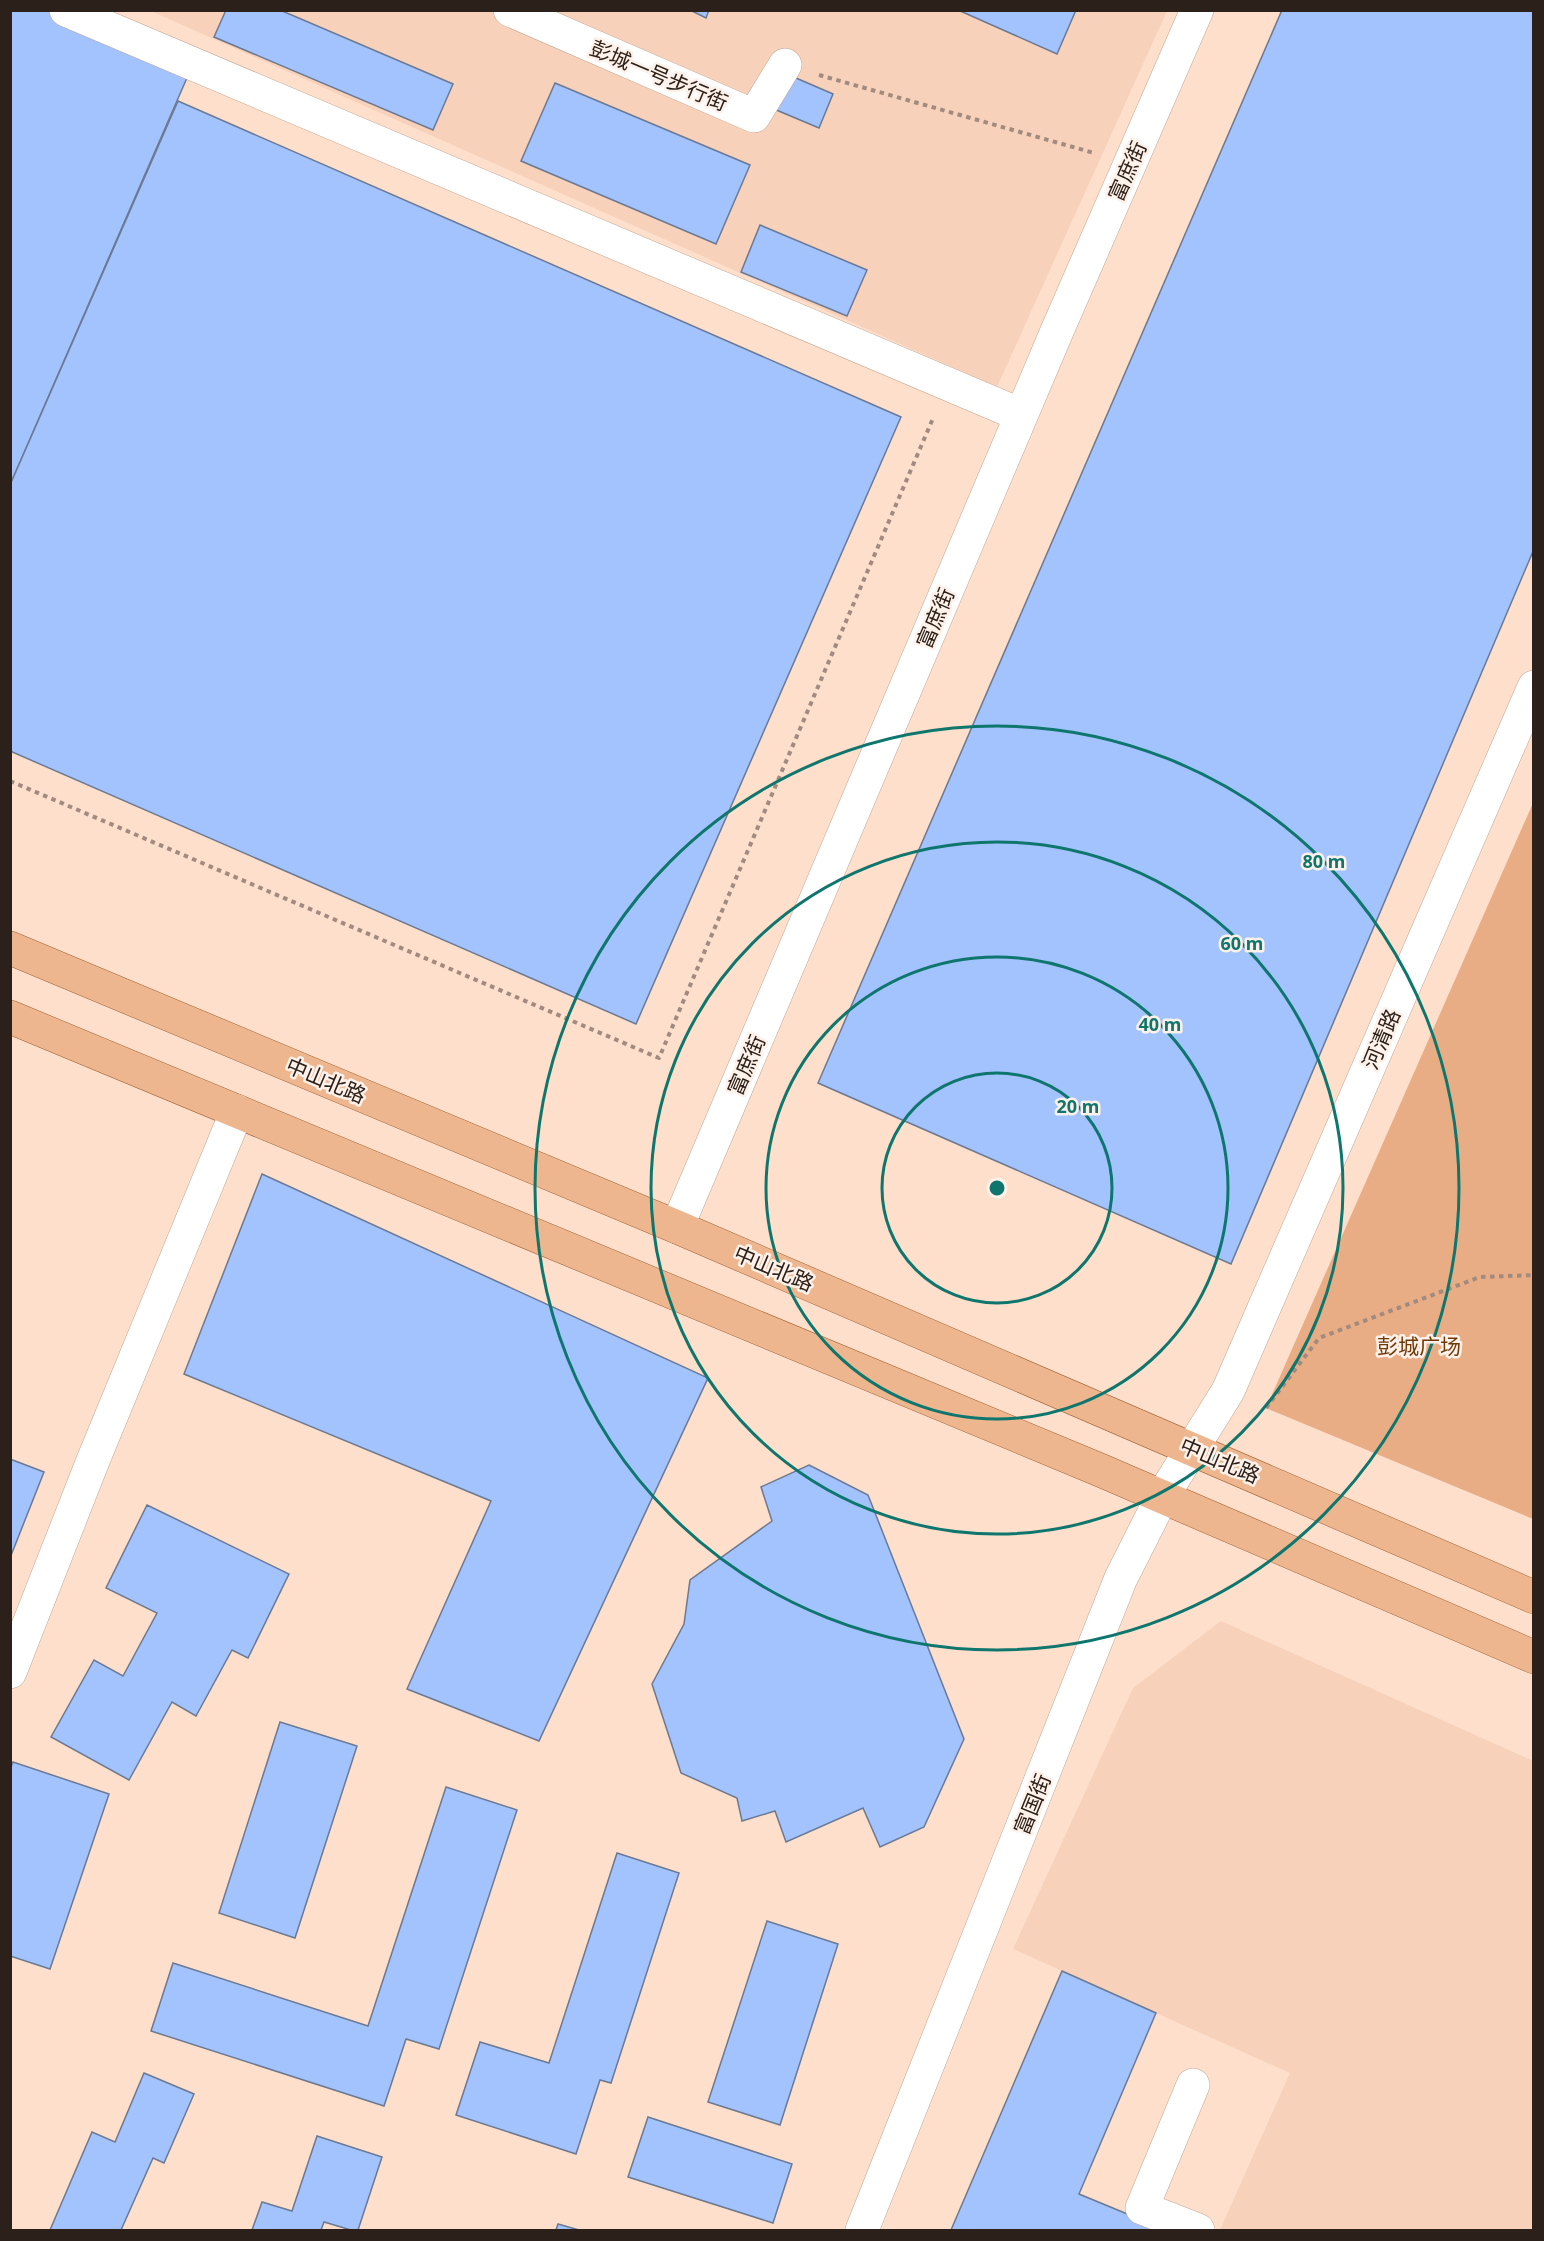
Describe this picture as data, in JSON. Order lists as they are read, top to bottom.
{
  "streets": {
    "main road": ["中山北路"],
    "street": [
      "彭城一号步行街",
      "富庶街",
      "河清路",
      "富国街"
    ]
  },
  "crossings": [
    ["富庶街", "中山北路"],
    ["河清路", "富国街"],
    ["中山北路", "富国街"]
  ],
  "parks": ["彭城广场"],
  "rings": [
    "80 m",
    "60 m",
    "40 m",
    "20 m"
  ]
}
